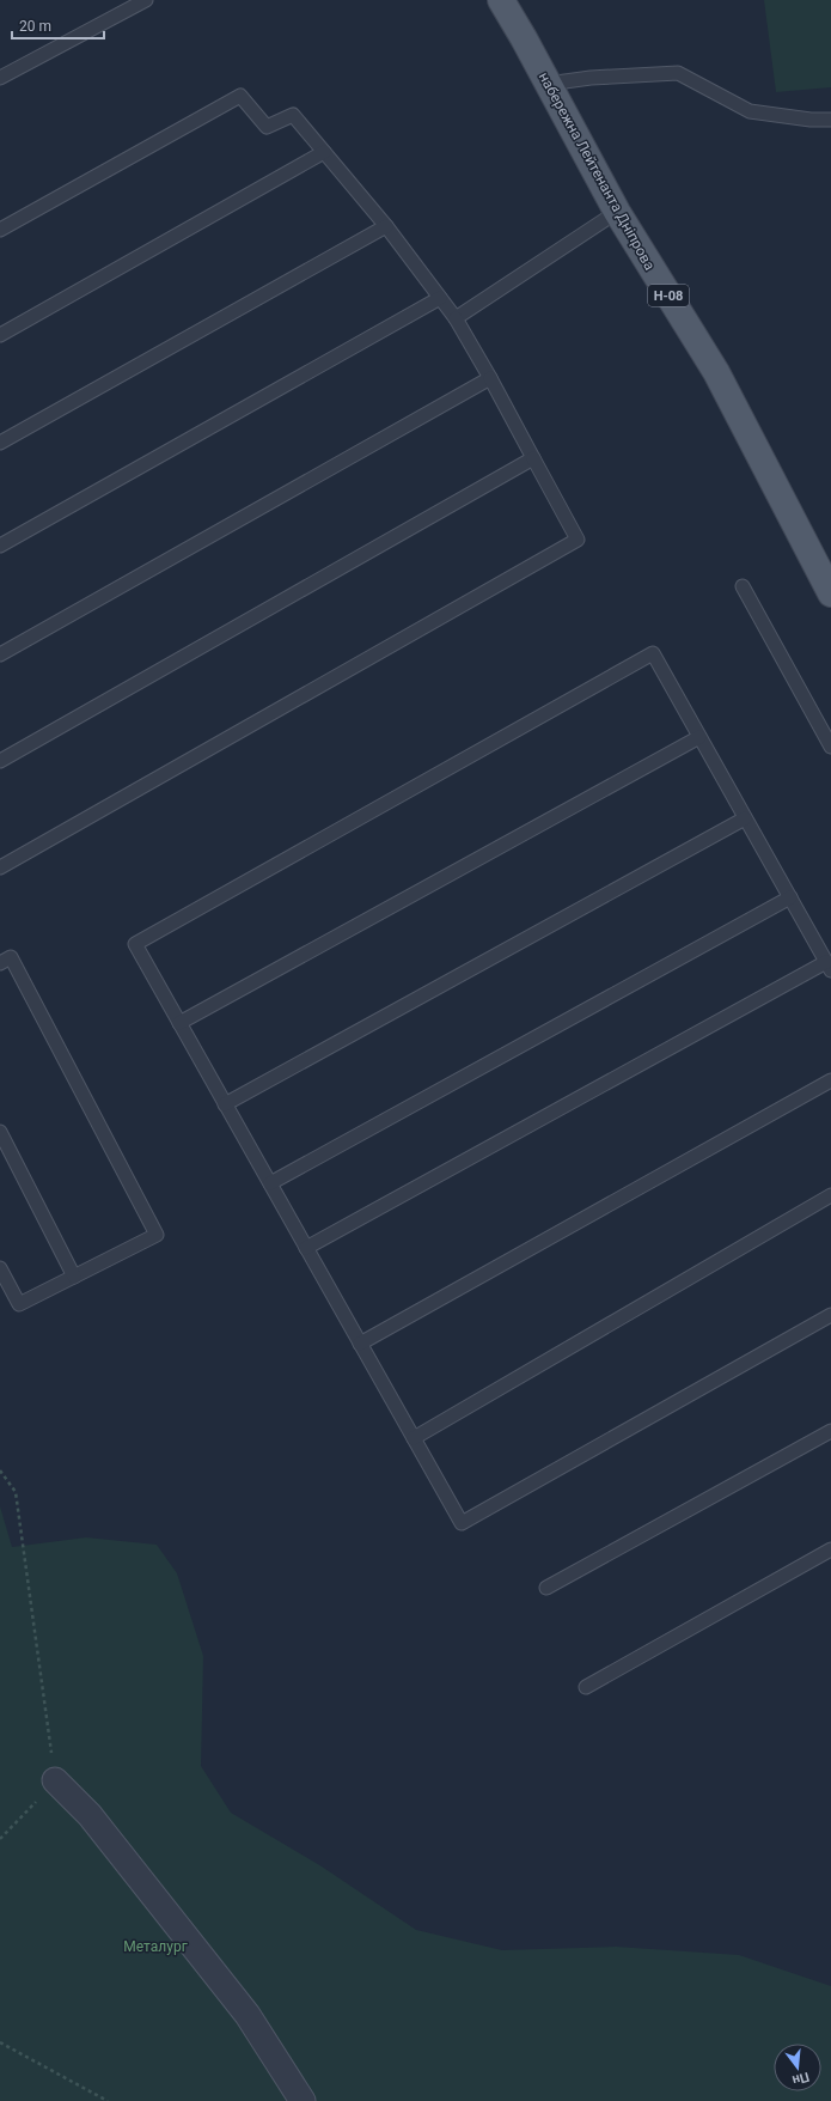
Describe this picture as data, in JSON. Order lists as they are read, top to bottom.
{
  "streets": {
    "main road": ["набережна Лейтенанта Дніпрова", "Н-08"]
  },
  "parks": ["Металург"],
  "scale_bar": "20 m",
  "north": "bottom"
}
